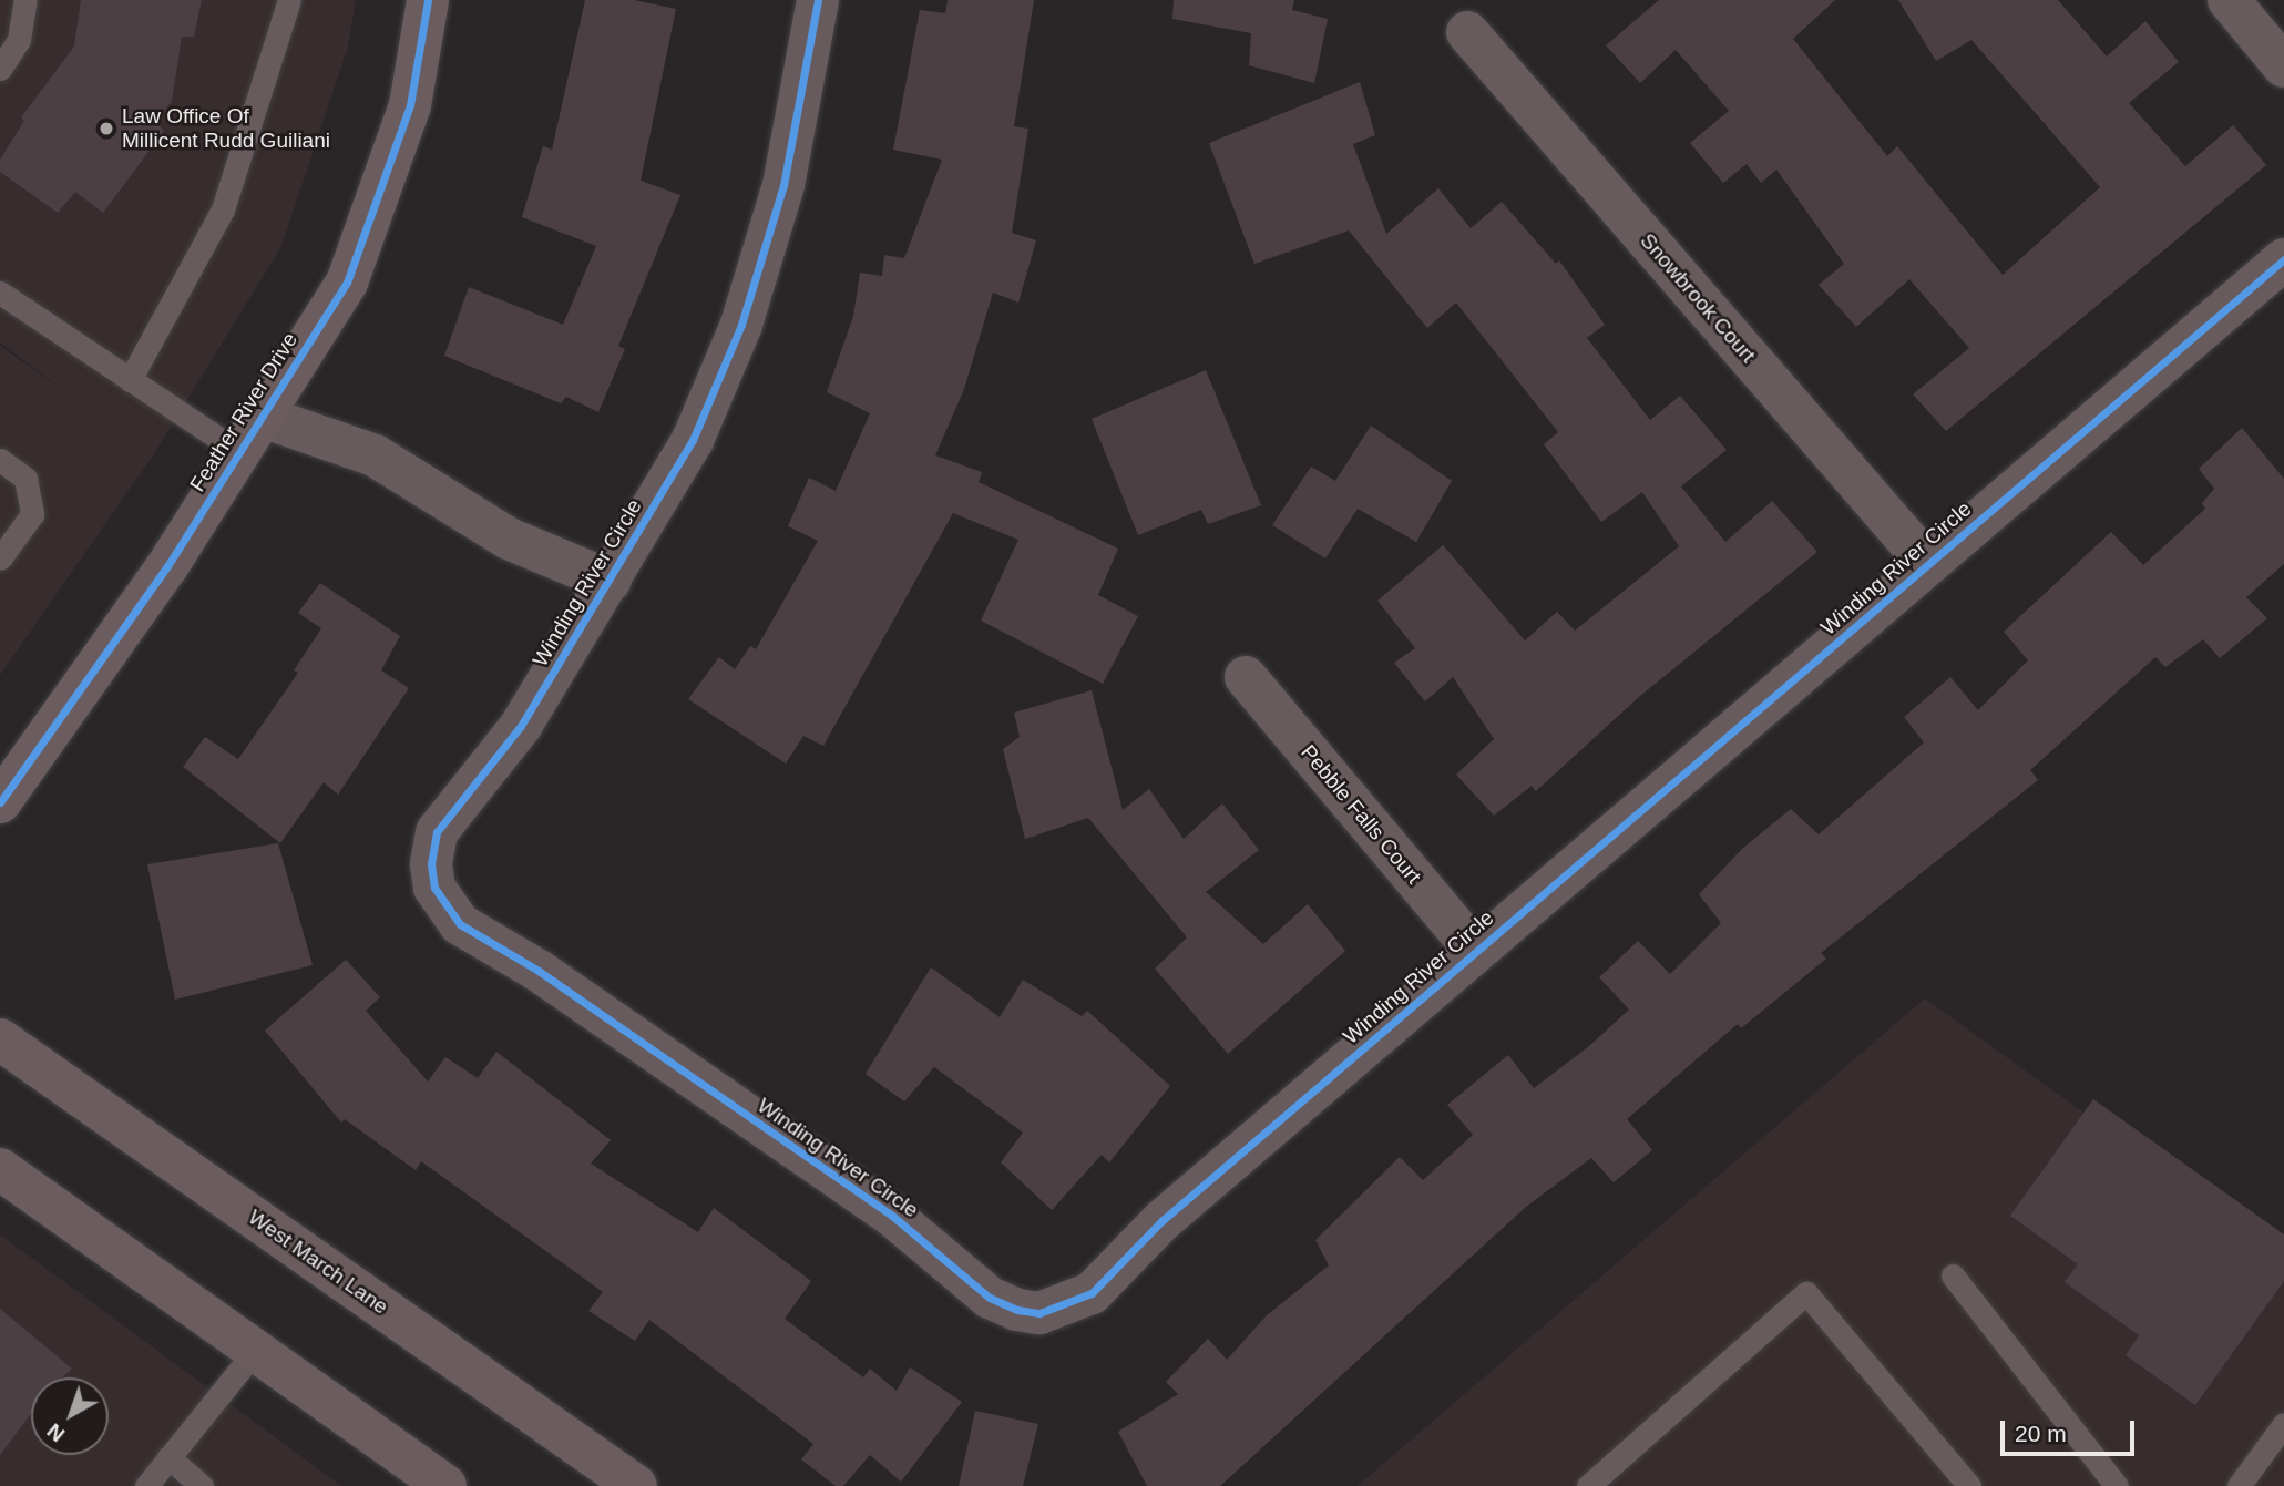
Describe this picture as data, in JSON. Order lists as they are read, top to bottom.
{
  "streets": {
    "main road": ["Feather River Drive", "West March Lane"],
    "street": ["Snowbrook Court", "Winding River Circle", "Pebble Falls Court"]
  },
  "crossings": [
    ["Snowbrook Court", "Winding River Circle"],
    ["Feather River Drive", "Winding River Circle"],
    ["Winding River Circle", "Pebble Falls Court"]
  ],
  "places": ["Law Office Of Millicent Rudd Guiliani"],
  "scale_bar": "20 m",
  "north": "bottom left"
}
